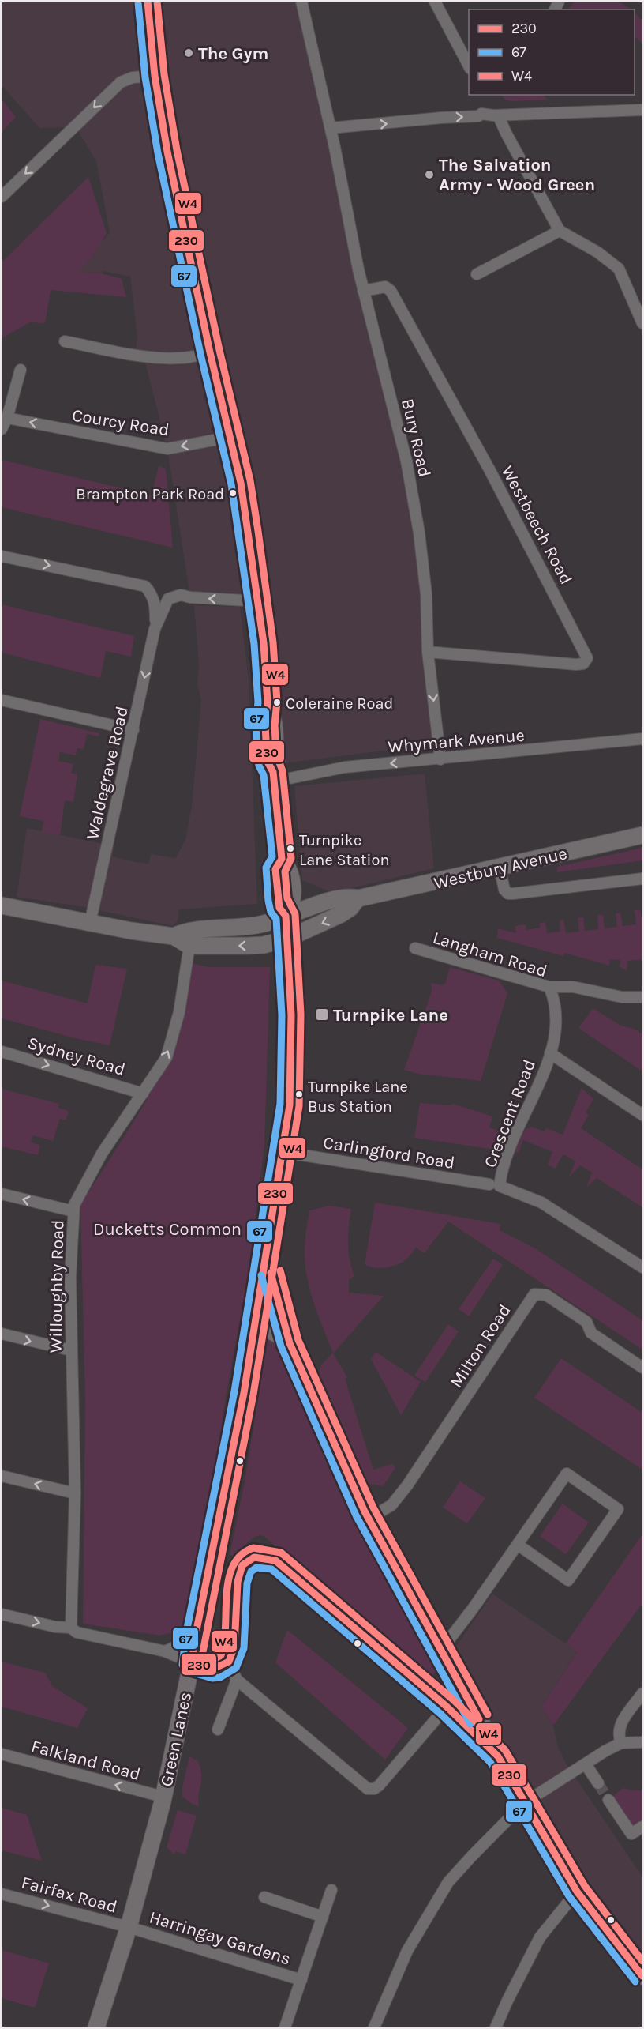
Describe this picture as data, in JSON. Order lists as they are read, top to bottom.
{
  "streets": {
    "main road": ["Westbury Avenue", "Green Lanes"],
    "street": [
      "Courcy Road",
      "Bury Road",
      "Westbeech Road",
      "Whymark Avenue",
      "Waldegrave Road",
      "Langham Road",
      "Sydney Road",
      "Crescent Road",
      "Carlingford Road",
      "Willoughby Road",
      "Milton Road",
      "Falkland Road",
      "Fairfax Road",
      "Harringay Gardens"
    ]
  },
  "crossings": [
    ["Bury Road", "Westbeech Road"],
    ["Bury Road", "Whymark Avenue"],
    ["Whymark Avenue", "Green Lanes"],
    ["Westbury Avenue", "Green Lanes"],
    ["Langham Road", "Crescent Road"],
    ["Sydney Road", "Willoughby Road"],
    ["Crescent Road", "Carlingford Road"],
    ["Carlingford Road", "Green Lanes"],
    ["Green Lanes", "Falkland Road"],
    ["Green Lanes", "Fairfax Road"],
    ["Green Lanes", "Harringay Gardens"],
    ["Fairfax Road", "Harringay Gardens"]
  ],
  "one_way": [
    "Whymark Avenue",
    "Sydney Road",
    "Falkland Road",
    "Fairfax Road"
  ],
  "parks": ["Ducketts Common"],
  "places": {
    "other": [
      "The Gym",
      "The Salvation Army - Wood Green",
      "Brampton Park Road",
      "Coleraine Road",
      "Turnpike Lane Station",
      "Turnpike Lane Bus Station"
    ],
    "transit": ["Turnpike Lane"]
  },
  "lines": ["transit line 230", "transit line W4", "transit line 67"],
  "legend": ["230", "67", "W4"]
}
